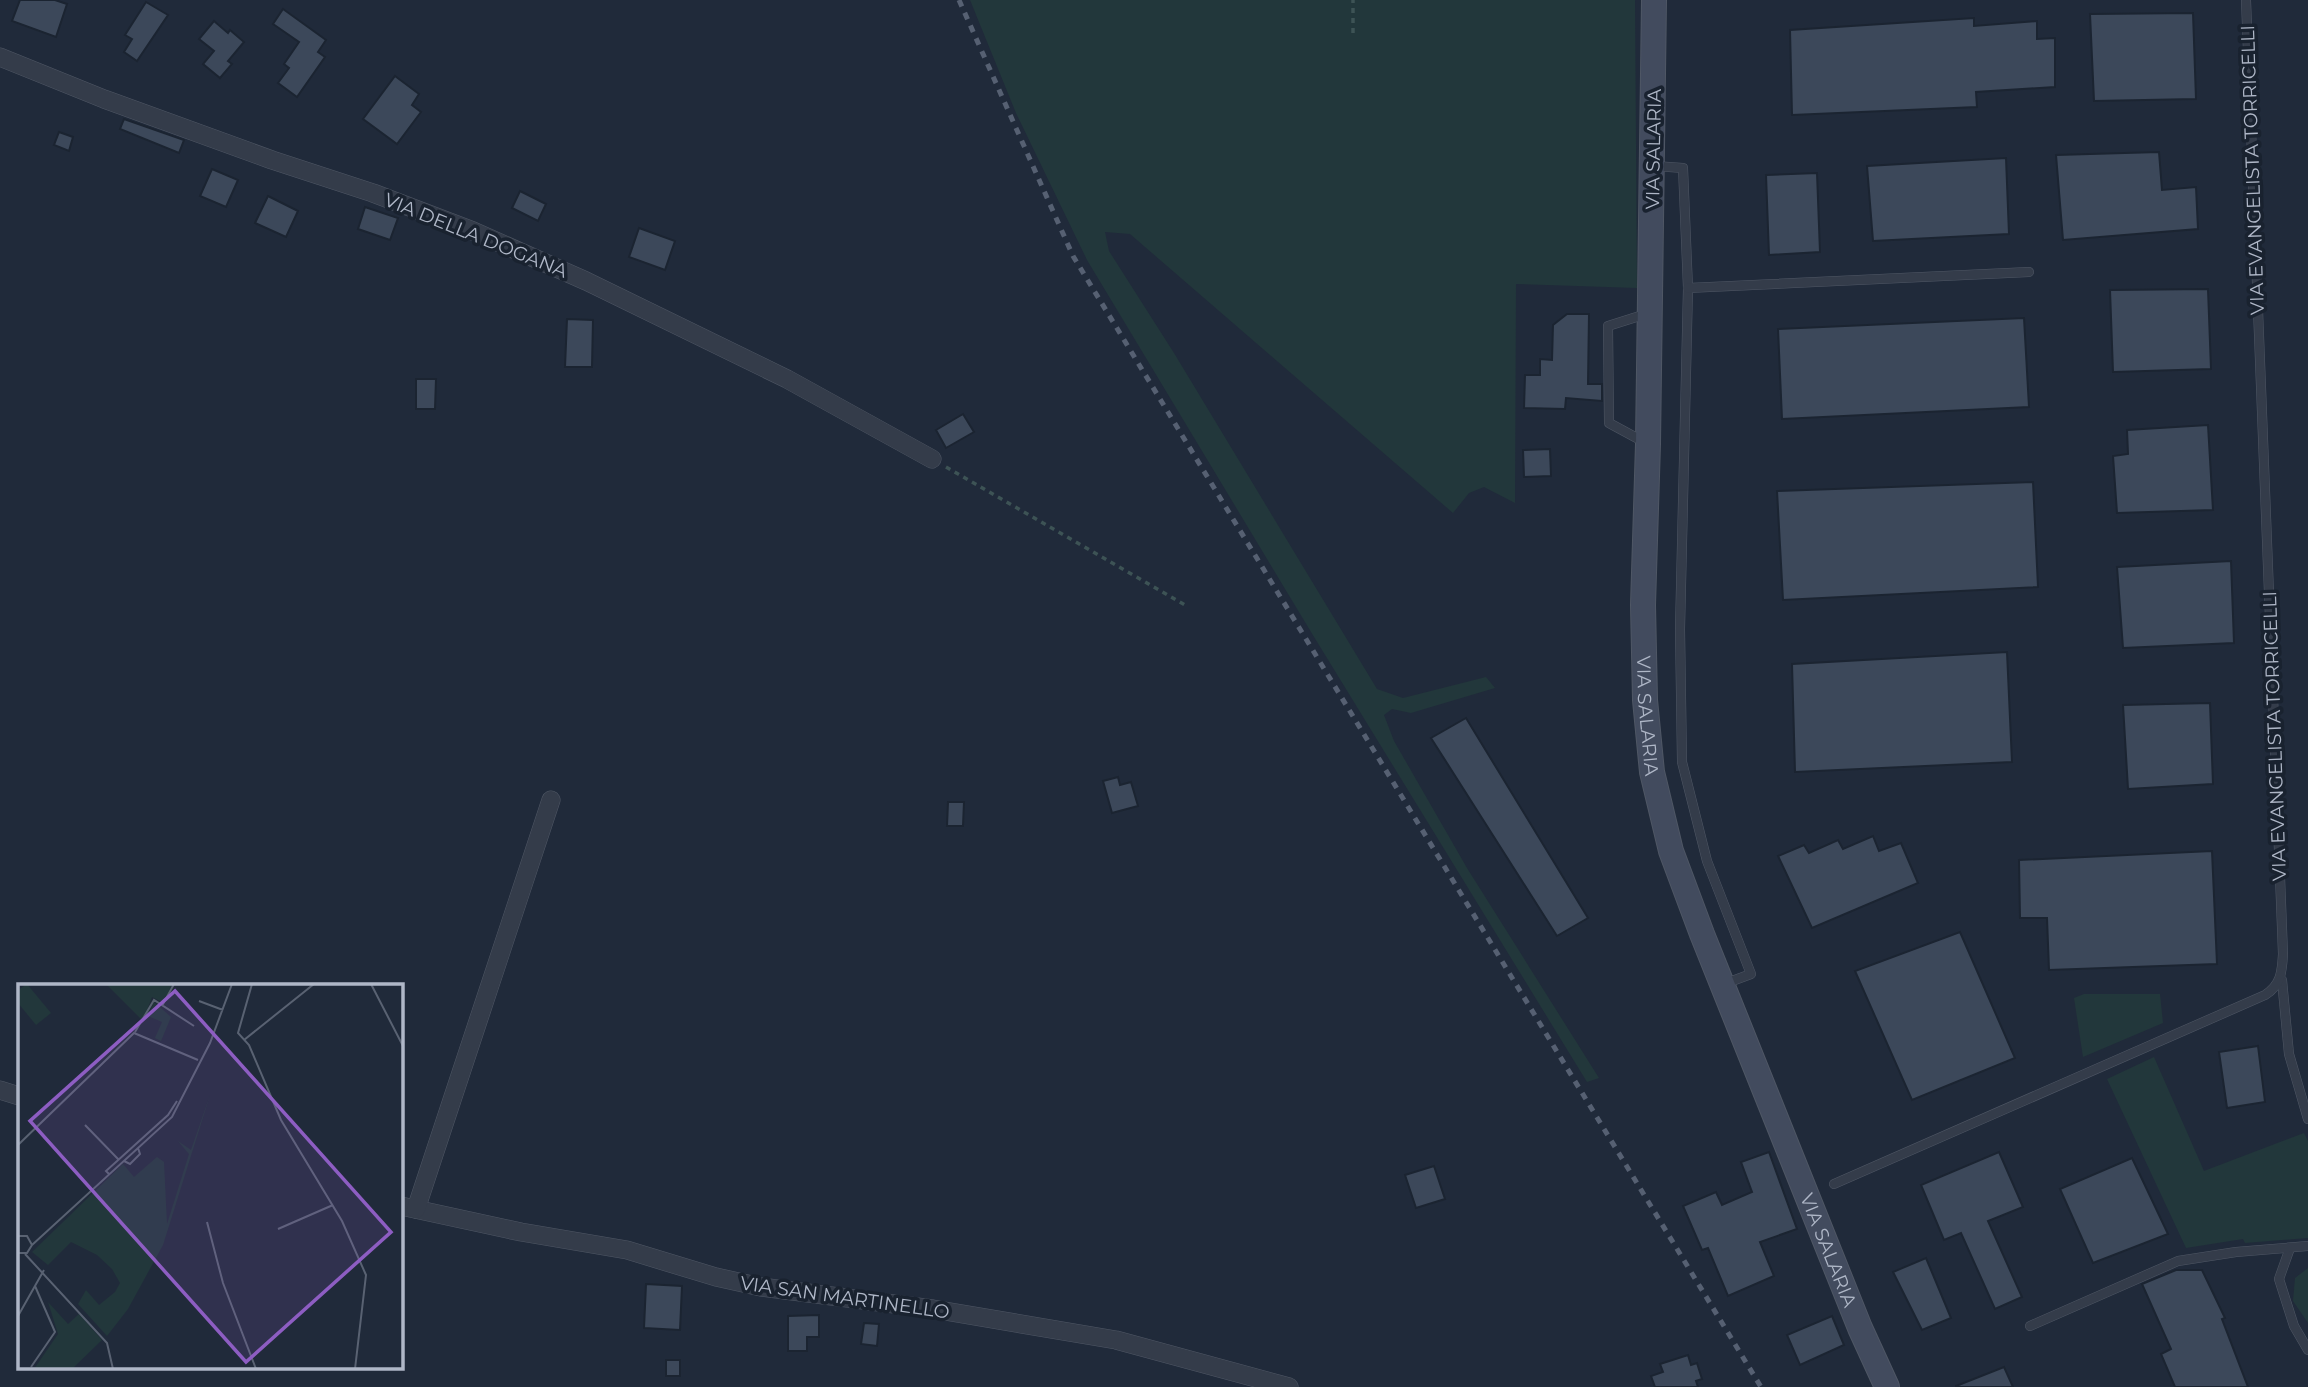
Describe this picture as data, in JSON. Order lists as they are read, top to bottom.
{
  "streets": {
    "main road": ["VIA SALARIA"],
    "street": ["VIA DELLA DOGANA", "VIA SAN MARTINELLO"],
    "lane": ["VIA EVANGELISTA TORRICELLI"]
  }
}
